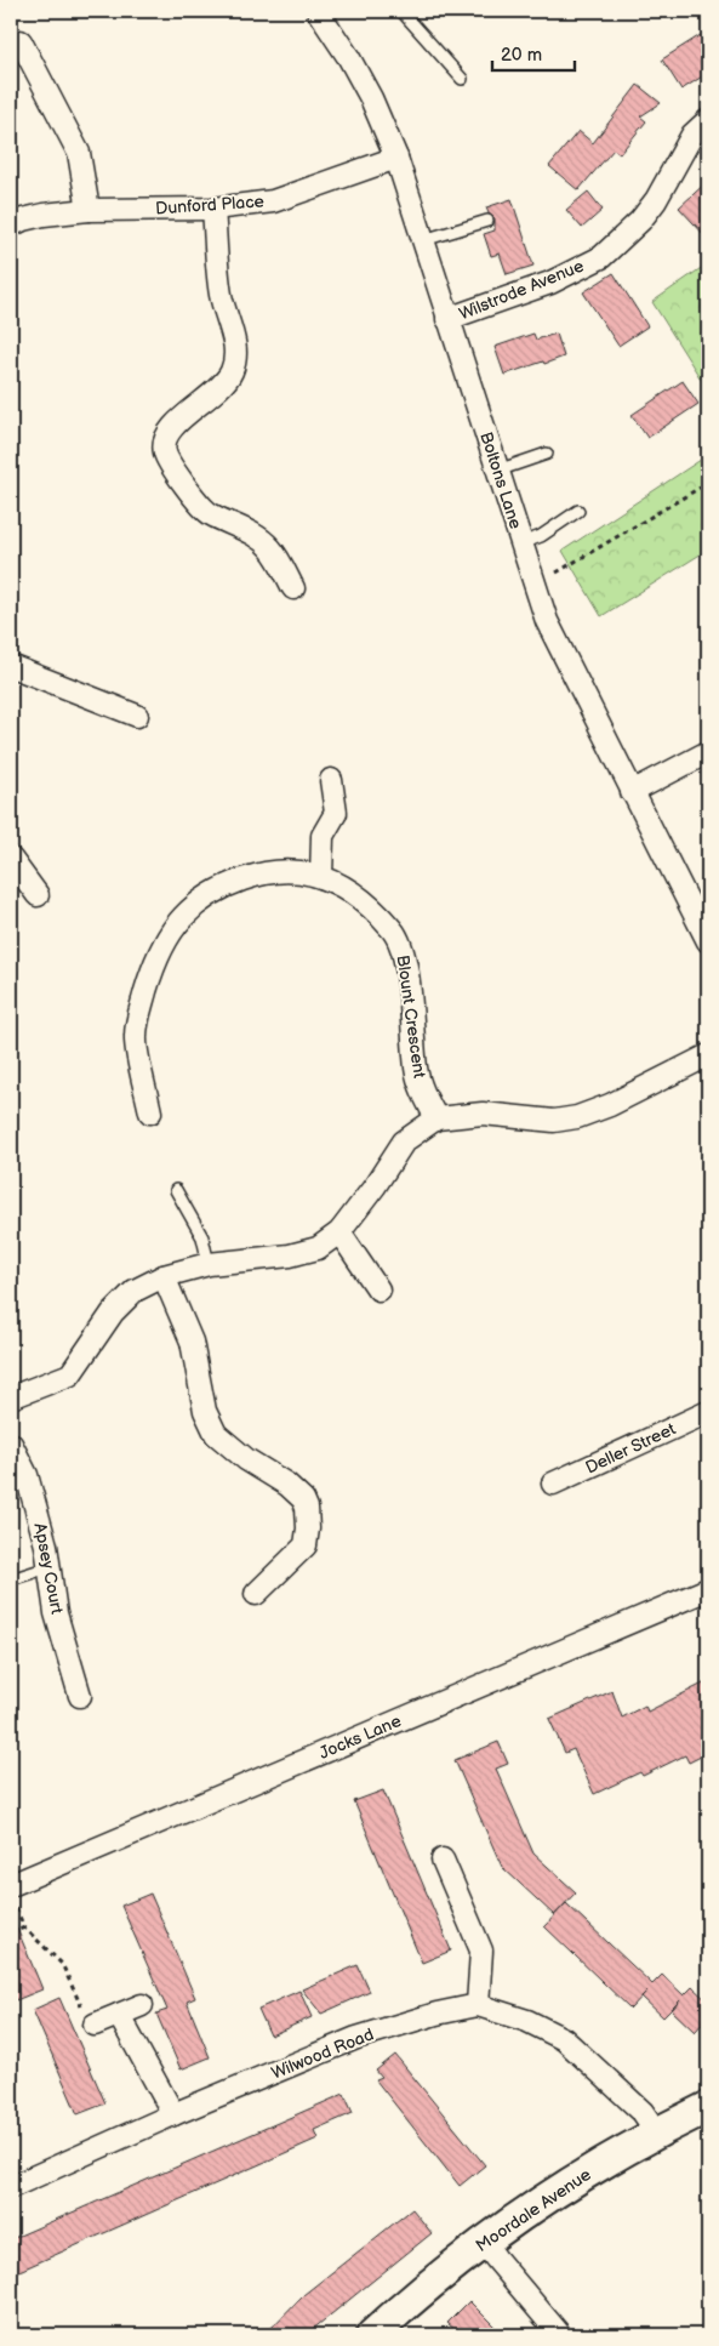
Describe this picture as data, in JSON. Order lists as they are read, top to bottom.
{
  "streets": {
    "street": [
      "Dunford Place",
      "Wilstrode Avenue",
      "Boltons Lane",
      "Blount Crescent",
      "Deller Street",
      "Apsey Court",
      "Jocks Lane",
      "Wilwood Road",
      "Moordale Avenue"
    ]
  },
  "crossings": [
    ["Dunford Place", "Boltons Lane"],
    ["Wilstrode Avenue", "Boltons Lane"],
    ["Wilwood Road", "Moordale Avenue"]
  ],
  "scale_bar": "20 m"
}
